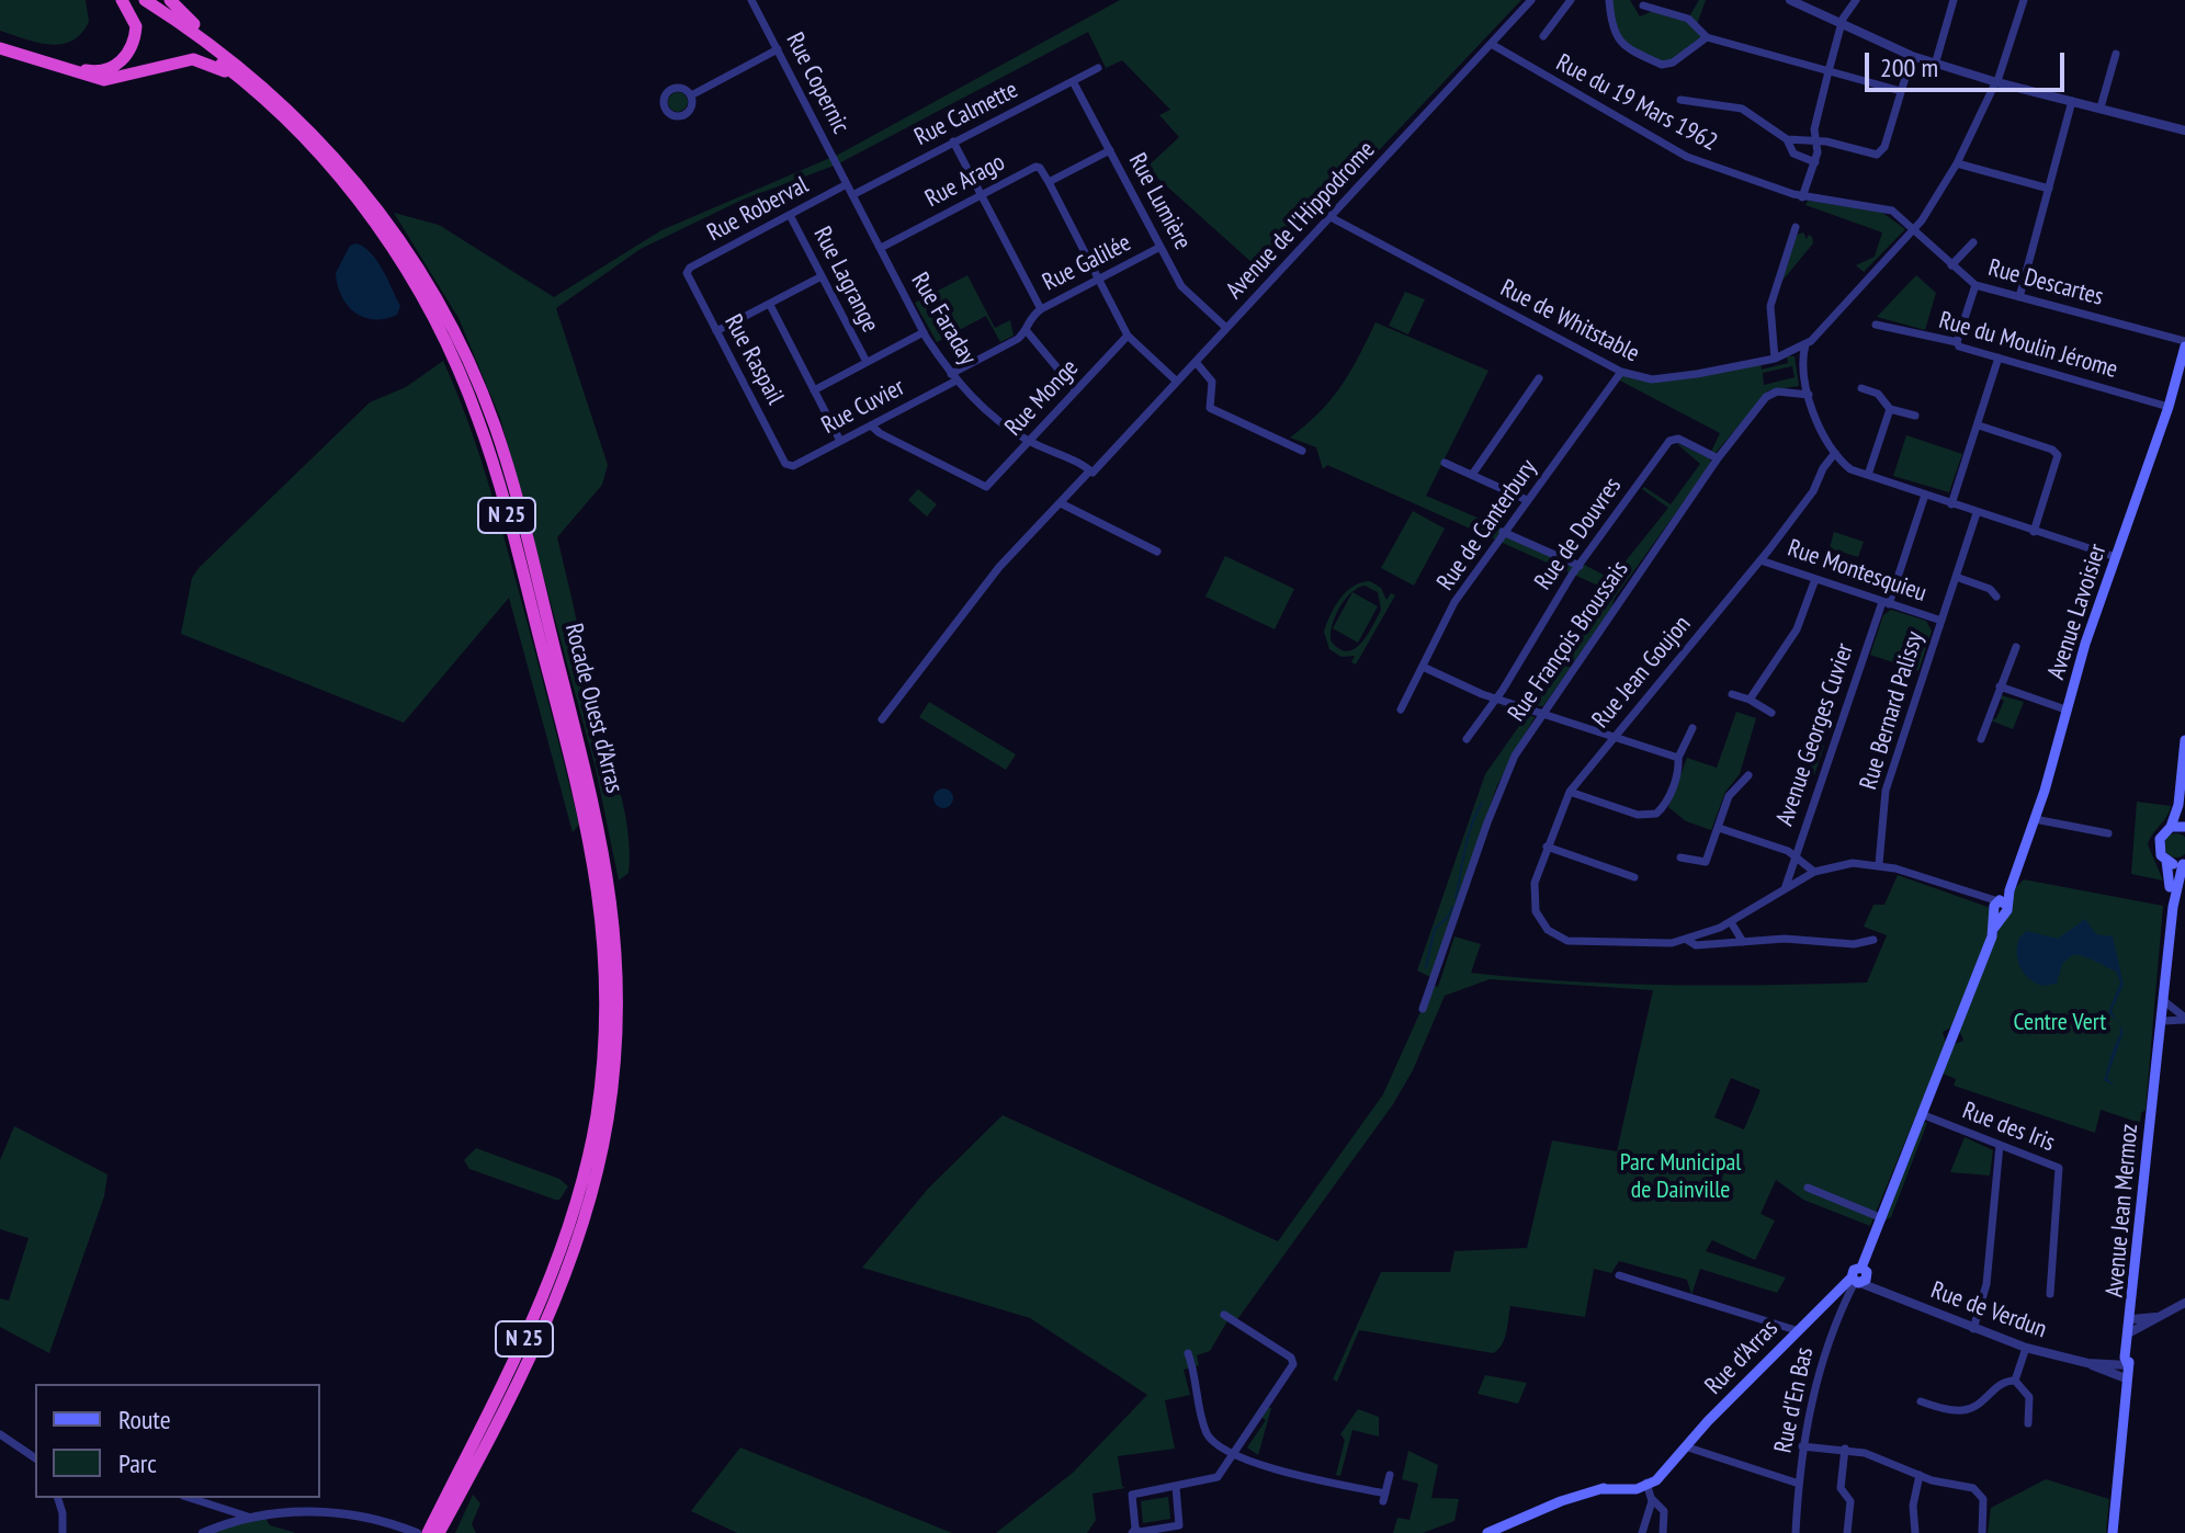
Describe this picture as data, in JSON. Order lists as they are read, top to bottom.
{
  "streets": {
    "highway": ["N 25", "Rocade Ouest d'Arras"],
    "main road": ["Avenue Lavoisier", "Avenue Jean Mermoz", "Rue d'Arras"],
    "street": [
      "Rue Copernic",
      "Rue du 19 Mars 1962",
      "Rue Calmette",
      "Rue Arago",
      "Rue Lumière",
      "Rue Roberval",
      "Avenue de l'Hippodrome",
      "Rue Galilée",
      "Rue Lagrange",
      "Rue Descartes",
      "Rue Faraday",
      "Rue de Whitstable",
      "Rue du Moulin Jérome",
      "Rue Raspail",
      "Rue Monge",
      "Rue Cuvier",
      "Rue de Canterbury",
      "Rue de Douvres",
      "Rue Montesquieu",
      "Rue François Broussais",
      "Rue Jean Goujon",
      "Rue Bernard Palissy",
      "Avenue Georges Cuvier",
      "Rue des Iris",
      "Rue de Verdun",
      "Rue d'En Bas"
    ]
  },
  "crossings": [
    ["Rue Copernic", "Rue Roberval"],
    ["Rue Copernic", "Rue Faraday"],
    ["Rue du 19 Mars 1962", "Avenue de l'Hippodrome"],
    ["Rue du 19 Mars 1962", "Rue Descartes"],
    ["Rue Calmette", "Rue Lumière"],
    ["Rue Calmette", "Rue Faraday"],
    ["Rue Arago", "Rue Faraday"],
    ["Rue Lumière", "Avenue de l'Hippodrome"],
    ["Rue Lumière", "Rue Galilée"],
    ["Rue Roberval", "Rue Lagrange"],
    ["Rue Roberval", "Rue Faraday"],
    ["Rue Roberval", "Rue Raspail"],
    ["Avenue de l'Hippodrome", "Rue Faraday"],
    ["Avenue de l'Hippodrome", "Rue de Whitstable"],
    ["Rue Galilée", "Rue Faraday"],
    ["Rue Galilée", "Rue Cuvier"],
    ["Rue Descartes", "Avenue Lavoisier"],
    ["Rue Faraday", "Rue Monge"],
    ["Rue Faraday", "Rue Cuvier"],
    ["Rue de Whitstable", "Rue de Canterbury"],
    ["Rue du Moulin Jérome", "Avenue Lavoisier"],
    ["Rue Raspail", "Rue Cuvier"],
    ["Rue Monge", "Rue Cuvier"],
    ["Rue de Douvres", "Rue François Broussais"],
    ["Rue Montesquieu", "Rue Jean Goujon"],
    ["Rue Montesquieu", "Rue Bernard Palissy"],
    ["Rue Montesquieu", "Avenue Georges Cuvier"],
    ["Avenue Lavoisier", "Rue des Iris"],
    ["Avenue Lavoisier", "Rue de Verdun"],
    ["Avenue Lavoisier", "Rue d'Arras"],
    ["Avenue Lavoisier", "Rue d'En Bas"],
    ["Rue de Verdun", "Rue d'Arras"],
    ["Rue de Verdun", "Rue d'En Bas"],
    ["Rue d'Arras", "Rue d'En Bas"]
  ],
  "parks": ["Centre Vert", "Parc Municipal de Dainville"],
  "legend": ["Route", "Parc"],
  "scale_bar": "200 m"
}
